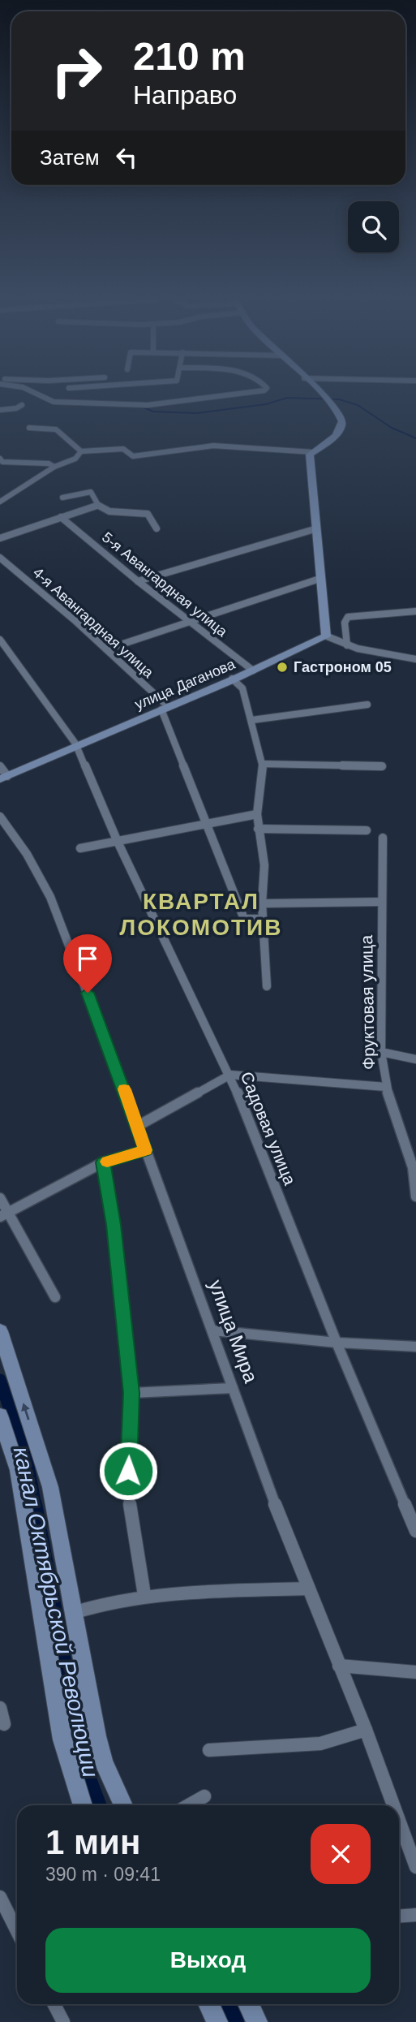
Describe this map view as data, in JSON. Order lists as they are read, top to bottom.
{
  "streets": {
    "main road": ["улица Даганова"],
    "street": [
      "5-я Авангардная улица",
      "4-я Авангардная улица",
      "Фруктовая улица",
      "Садовая улица",
      "улица Мира"
    ]
  },
  "crossings": [
    ["5-я Авангардная улица", "улица Даганова"],
    ["4-я Авангардная улица", "улица Даганова"],
    ["улица Даганова", "Садовая улица"]
  ],
  "districts": ["КВАРТАЛ ЛОКОМОТИВ"],
  "water": ["канал Октябрьской Революции"],
  "places": ["Гастроном 05"],
  "page": {
    "turn": ["210 m", "Направо"],
    "then": "Затем",
    "heading": ["1 мин", "390 m · 09:41"],
    "buttons": "Выход"
  }
}
